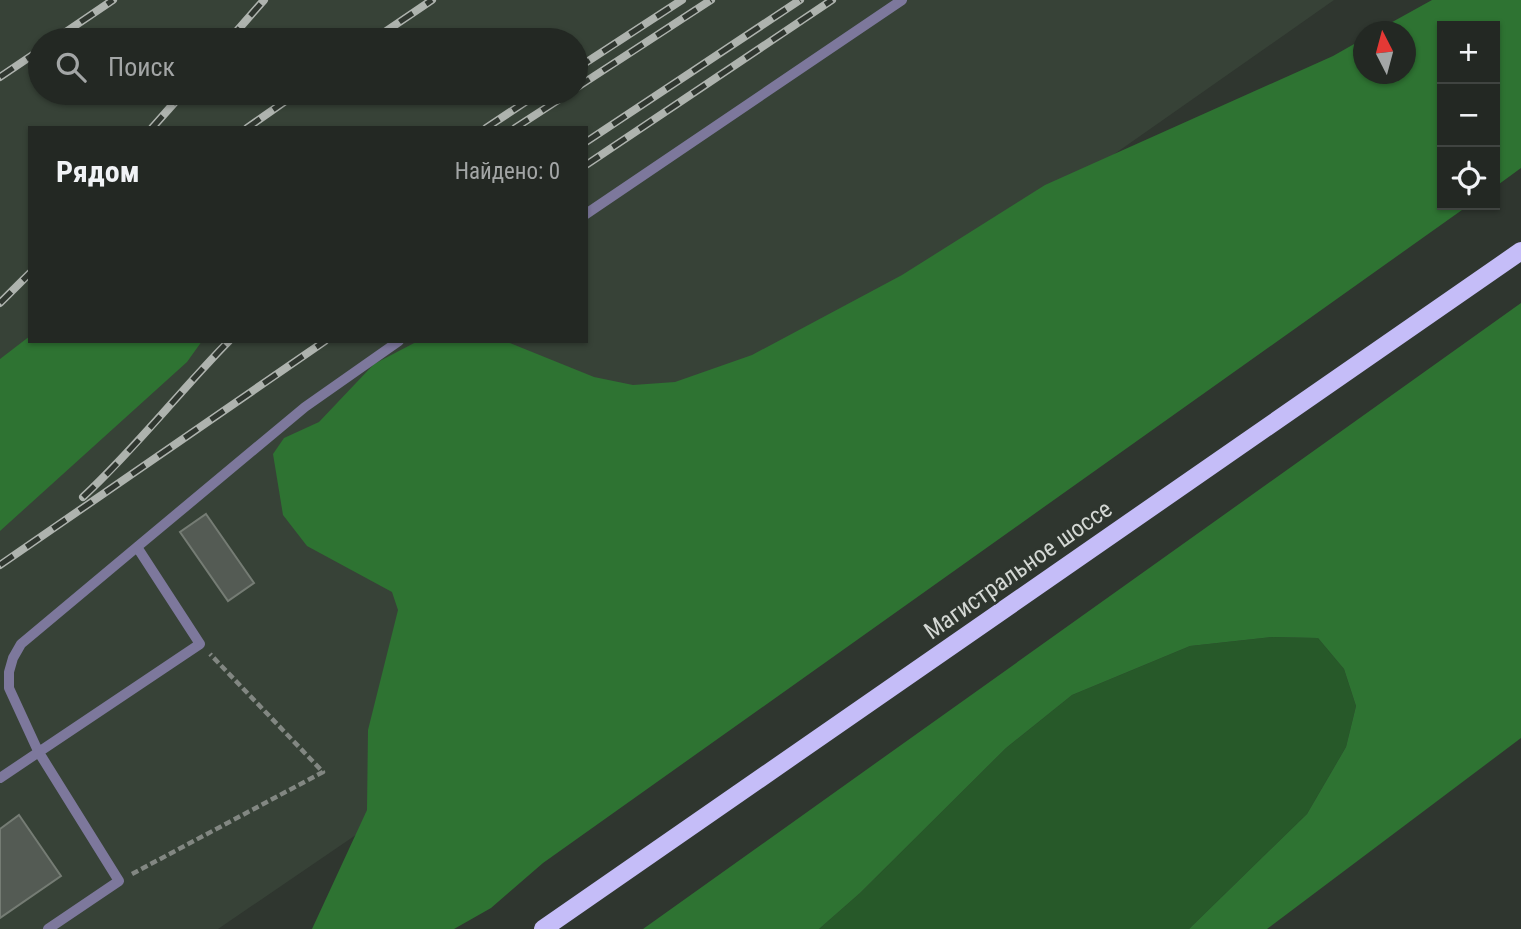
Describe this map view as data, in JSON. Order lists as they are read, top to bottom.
{
  "streets": {
    "main road": ["Магистральное шоссе"]
  },
  "north": "top",
  "page": {
    "map_buttons": ["+", "−"],
    "search": "Поиск",
    "heading": ["Рядом", "Найдено: 0"]
  }
}
